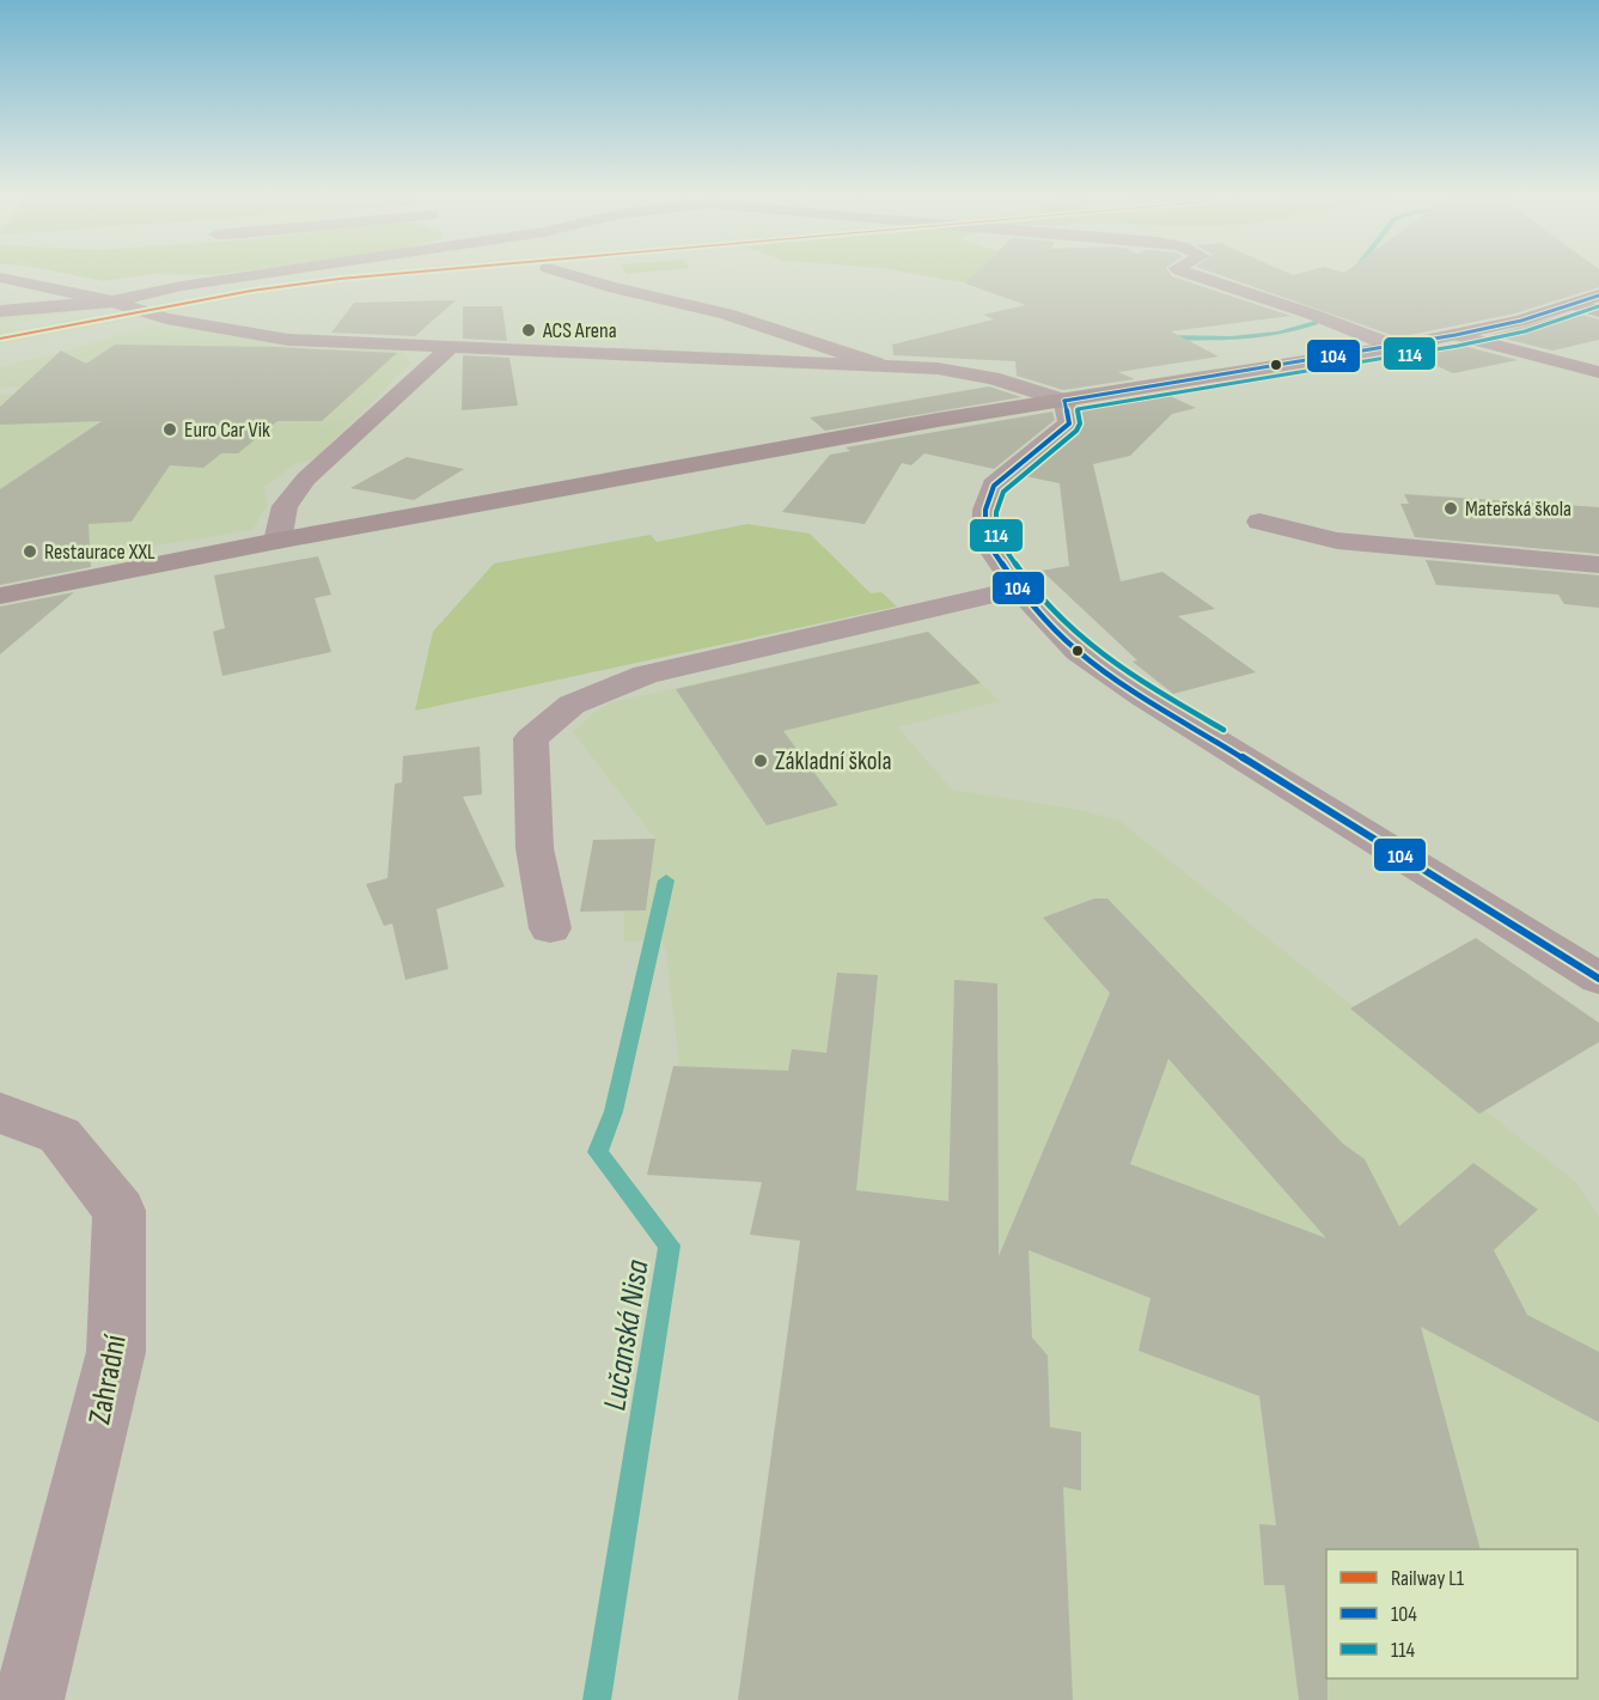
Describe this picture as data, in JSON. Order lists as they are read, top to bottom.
{
  "streets": {
    "street": ["Zahradní"]
  },
  "water": ["Lučanská Nisa"],
  "places": [
    "ACS Arena",
    "Euro Car Vik",
    "Mateřská škola",
    "Restaurace XXL",
    "Základní škola"
  ],
  "lines": ["rail line L1", "transit line 104", "transit line 114"],
  "legend": ["Railway L1", "104", "114"]
}
